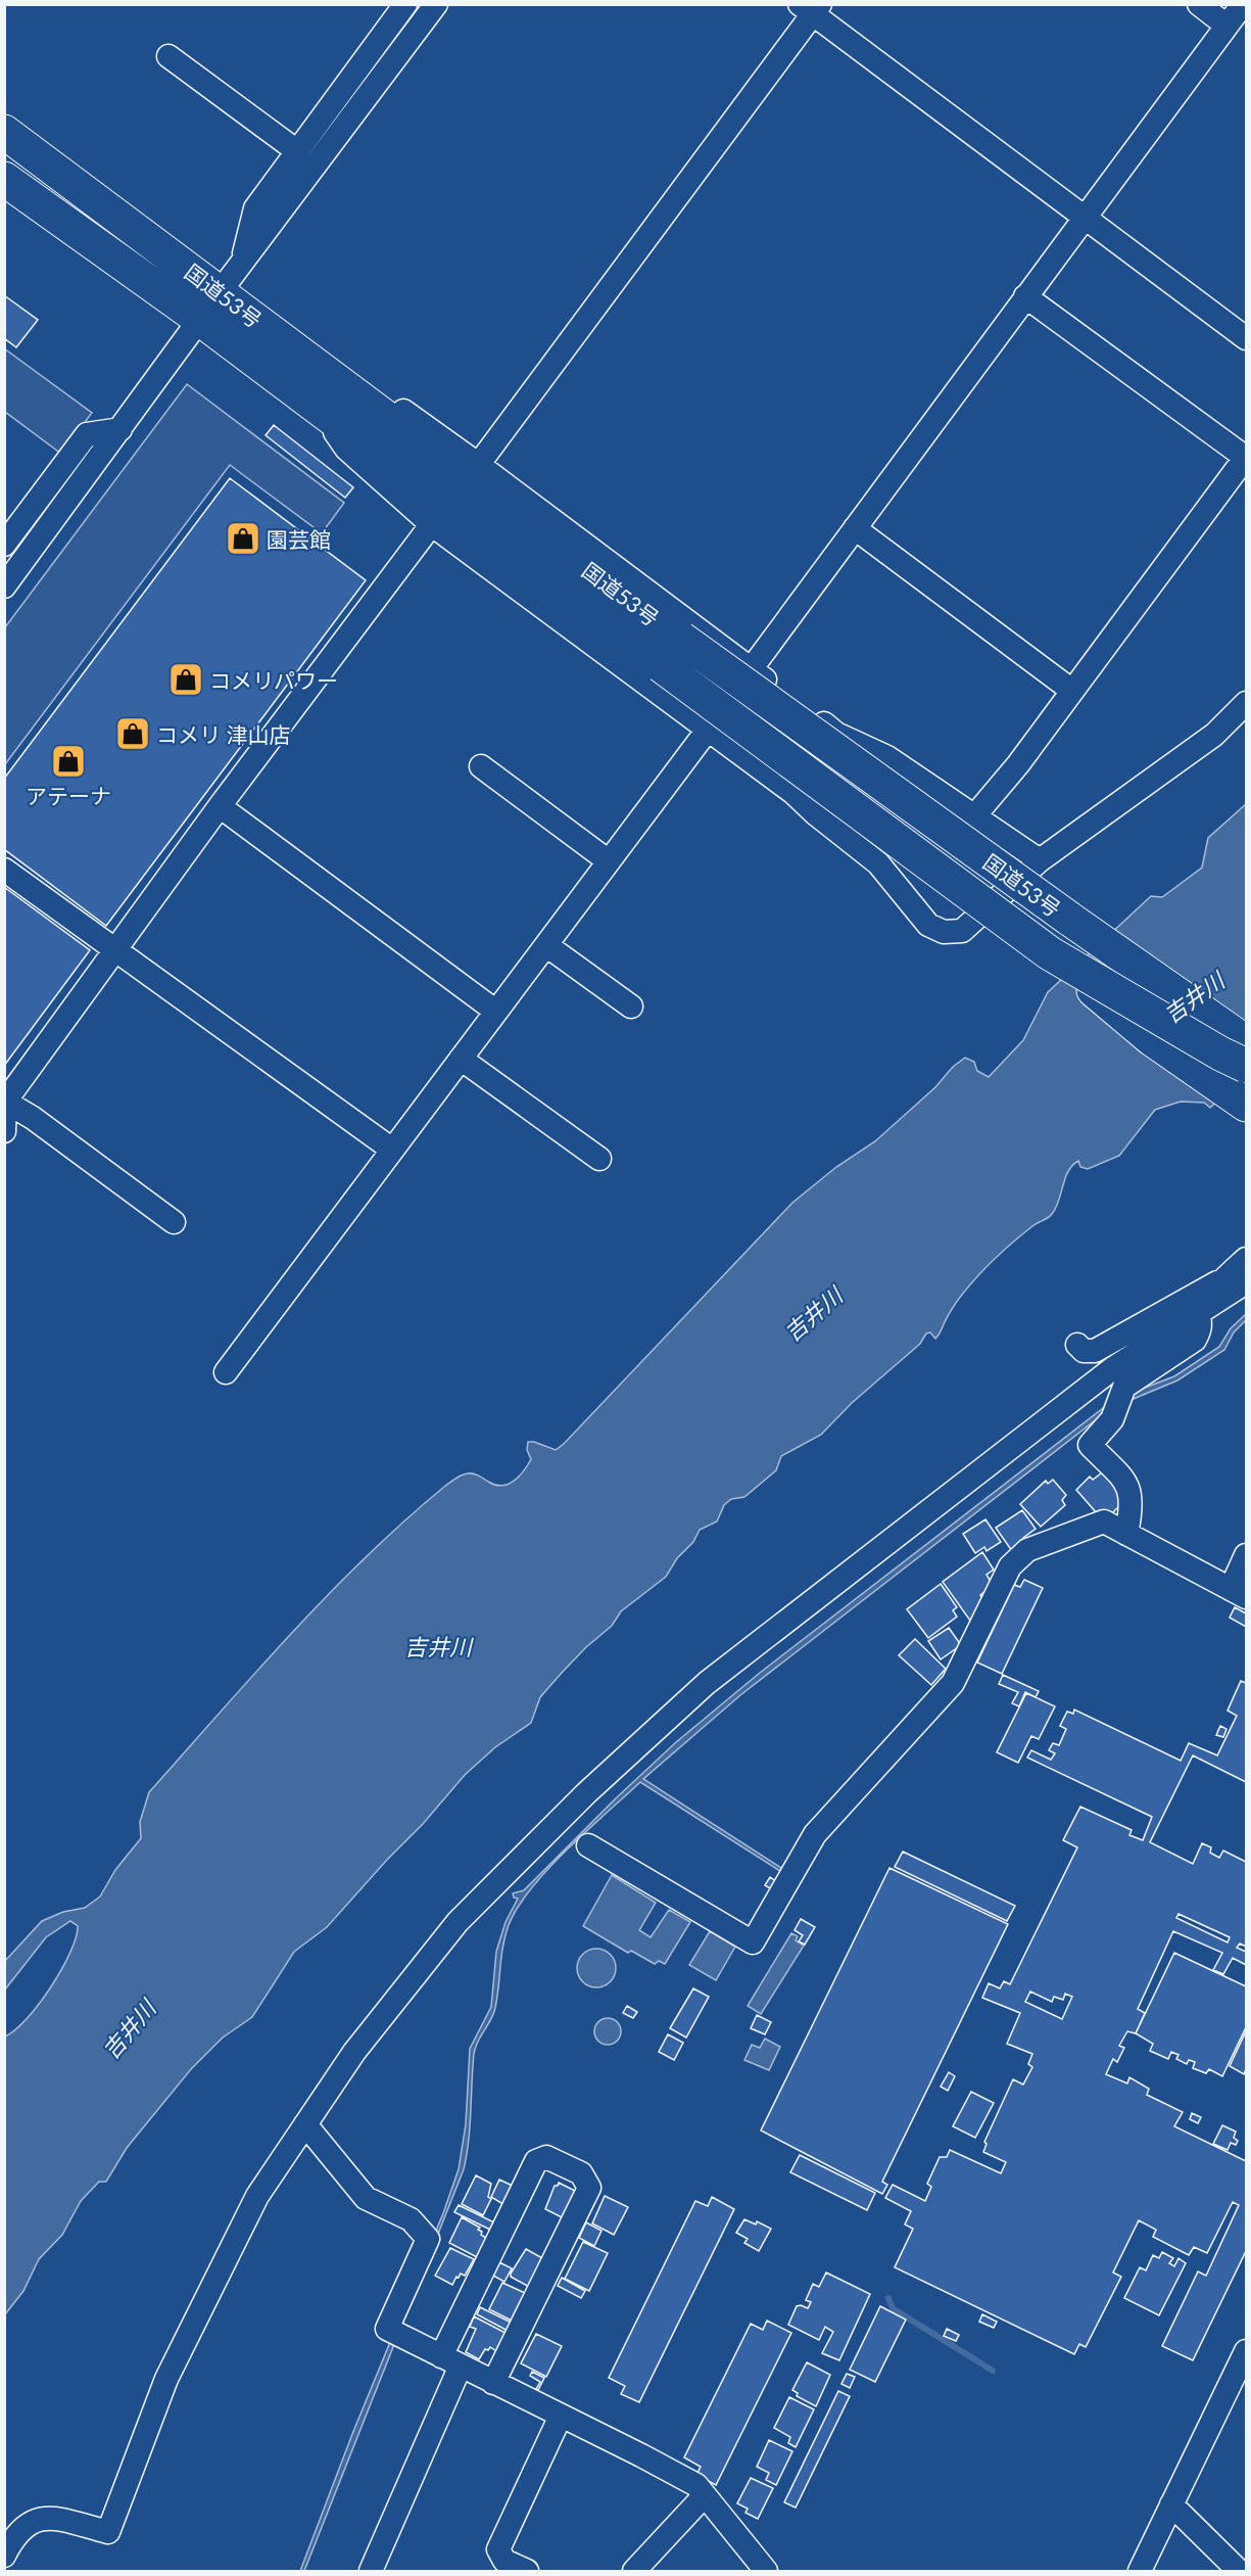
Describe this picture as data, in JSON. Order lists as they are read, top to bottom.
{
  "streets": {
    "highway": ["国道53号"]
  },
  "water": ["吉井川"],
  "places": {
    "shop": [
      "園芸館",
      "コメリパワー",
      "コメリ 津山店",
      "アテーナ"
    ]
  }
}
